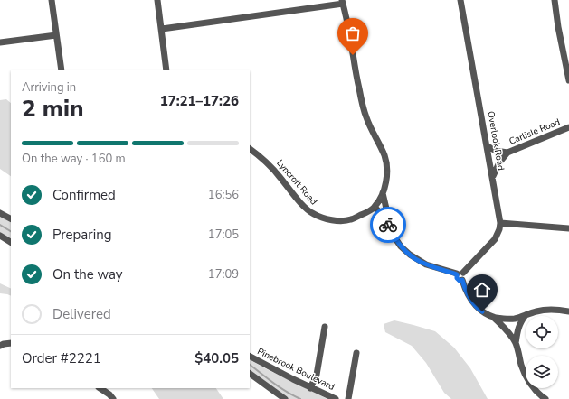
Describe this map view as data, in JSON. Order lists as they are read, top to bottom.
{
  "streets": {
    "street": [
      "Carlisle Road",
      "Overlook Road",
      "Lyncroft Road",
      "Pinebrook Boulevard"
    ]
  },
  "crossings": [
    ["Carlisle Road", "Overlook Road"]
  ],
  "page": {
    "heading": ["2 min", "Arriving in", "17:21–17:26"],
    "panel": ["Order #2221", "$40.05"],
    "bar": "On the way · 160 m",
    "list": [
      ["Confirmed", "16:56"],
      ["Preparing", "17:05"],
      ["On the way", "17:09"],
      "Delivered"
    ]
  }
}
